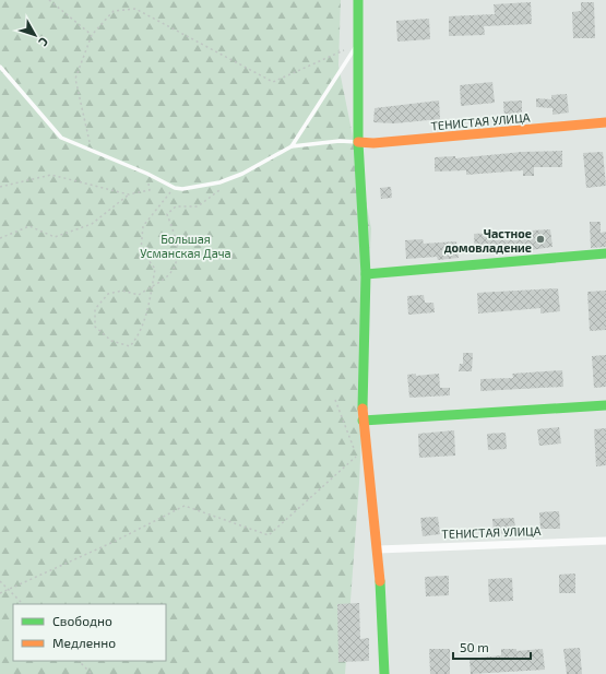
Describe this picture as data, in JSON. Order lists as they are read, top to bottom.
{
  "streets": {
    "street": ["ТЕНИСТАЯ УЛИЦА"]
  },
  "parks": ["Большая Усманская Дача"],
  "places": ["Частное домовладение"],
  "legend": ["Свободно", "Медленно"],
  "scale_bar": "50 m",
  "north": "bottom right"
}
